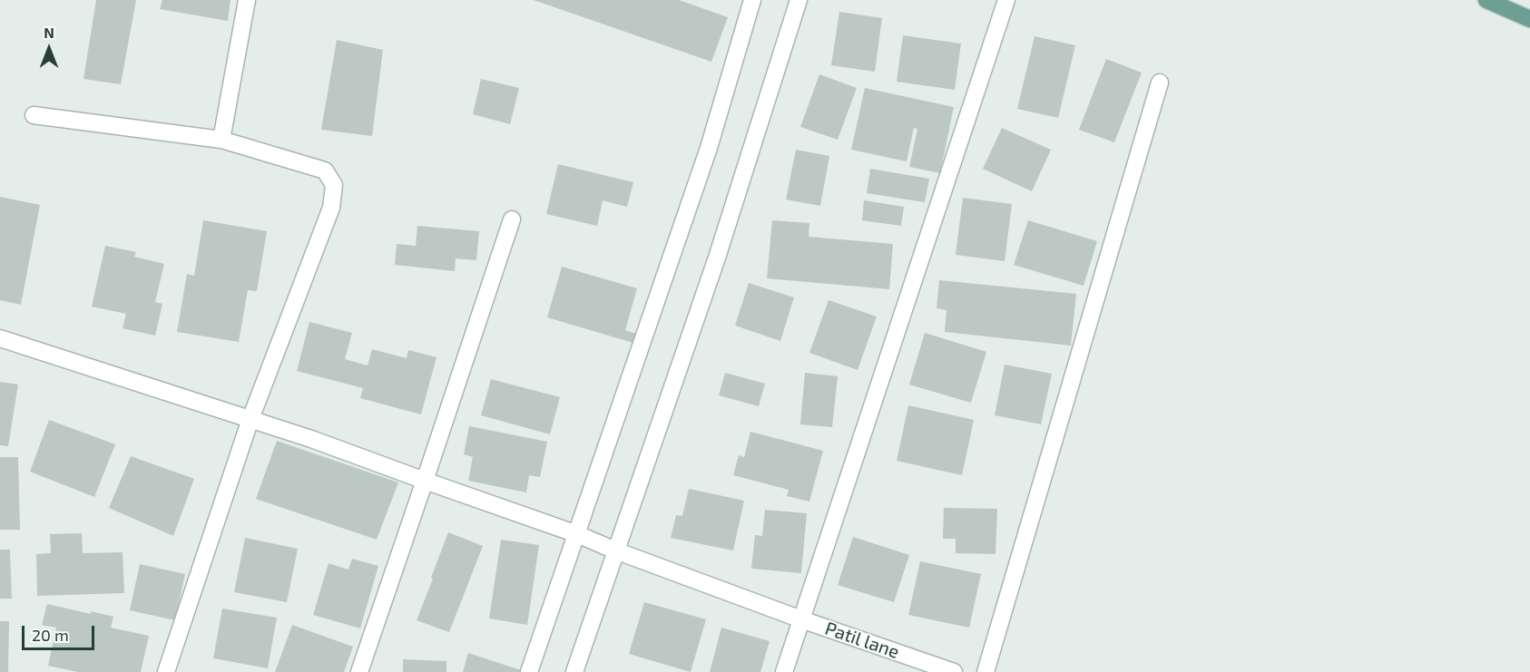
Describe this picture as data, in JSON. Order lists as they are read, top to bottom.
{
  "streets": {
    "street": ["Patil lane"]
  },
  "scale_bar": "20 m",
  "north": "top"
}
